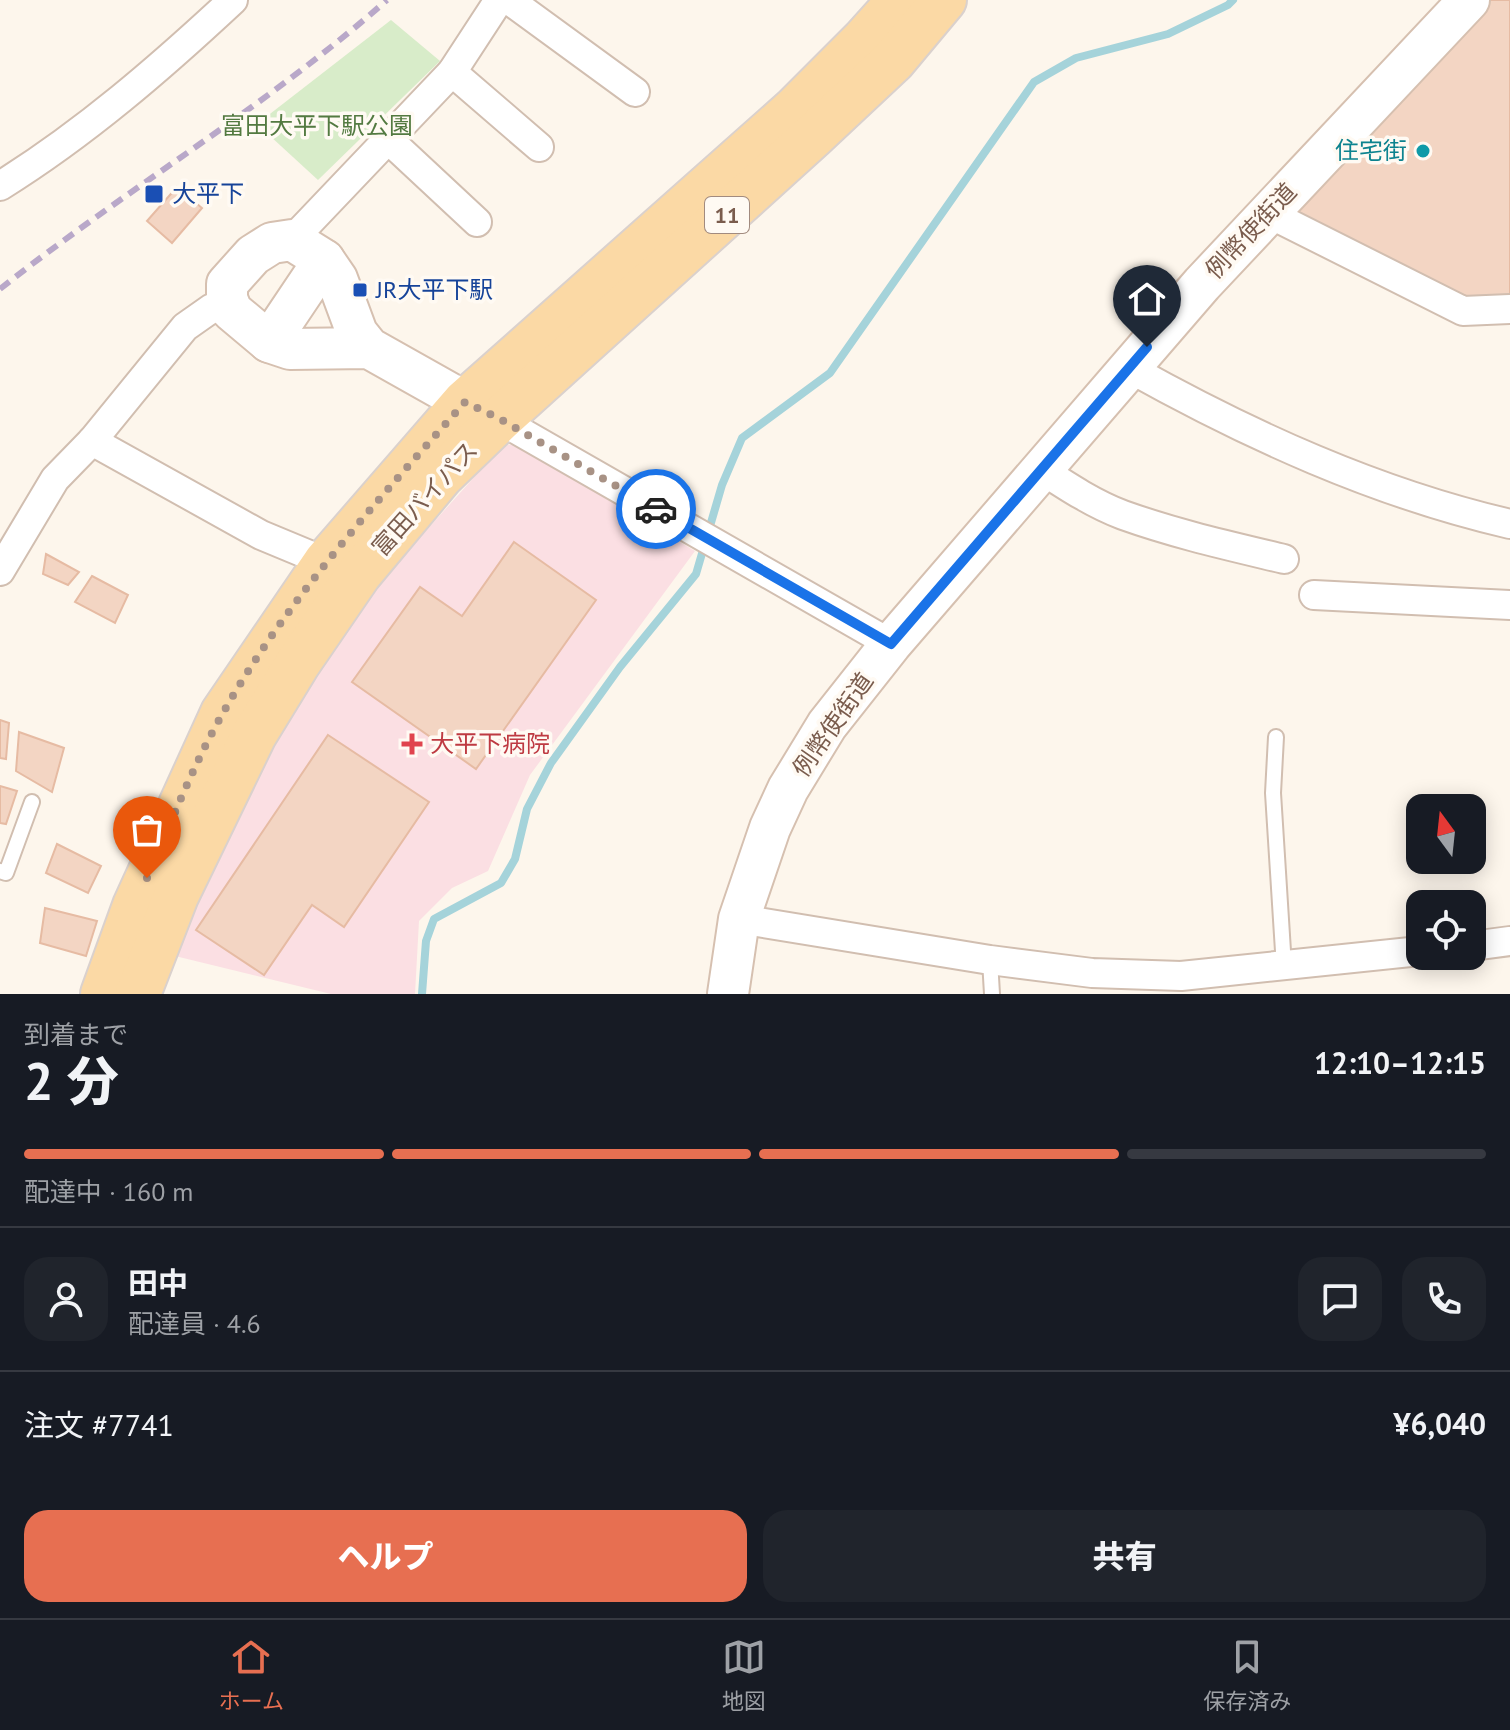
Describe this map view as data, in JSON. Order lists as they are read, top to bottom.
{
  "streets": {
    "main road": ["11", "富田バイパス"],
    "street": ["例幣使街道"]
  },
  "parks": ["富田大平下駅公園"],
  "places": {
    "other": ["住宅街"],
    "transit": ["大平下", "JR大平下駅"],
    "health": ["大平下病院"]
  },
  "north": "top",
  "page": {
    "heading": ["2 分", "到着まで", "12:10–12:15"],
    "panel": [
      "田中",
      "配達員 · 4.6",
      "注文 #7741",
      "¥6,040"
    ],
    "bar": "配達中 · 160 m",
    "buttons": ["ヘルプ", "共有"],
    "tabs": ["ホーム", "地図", "保存済み"]
  }
}
